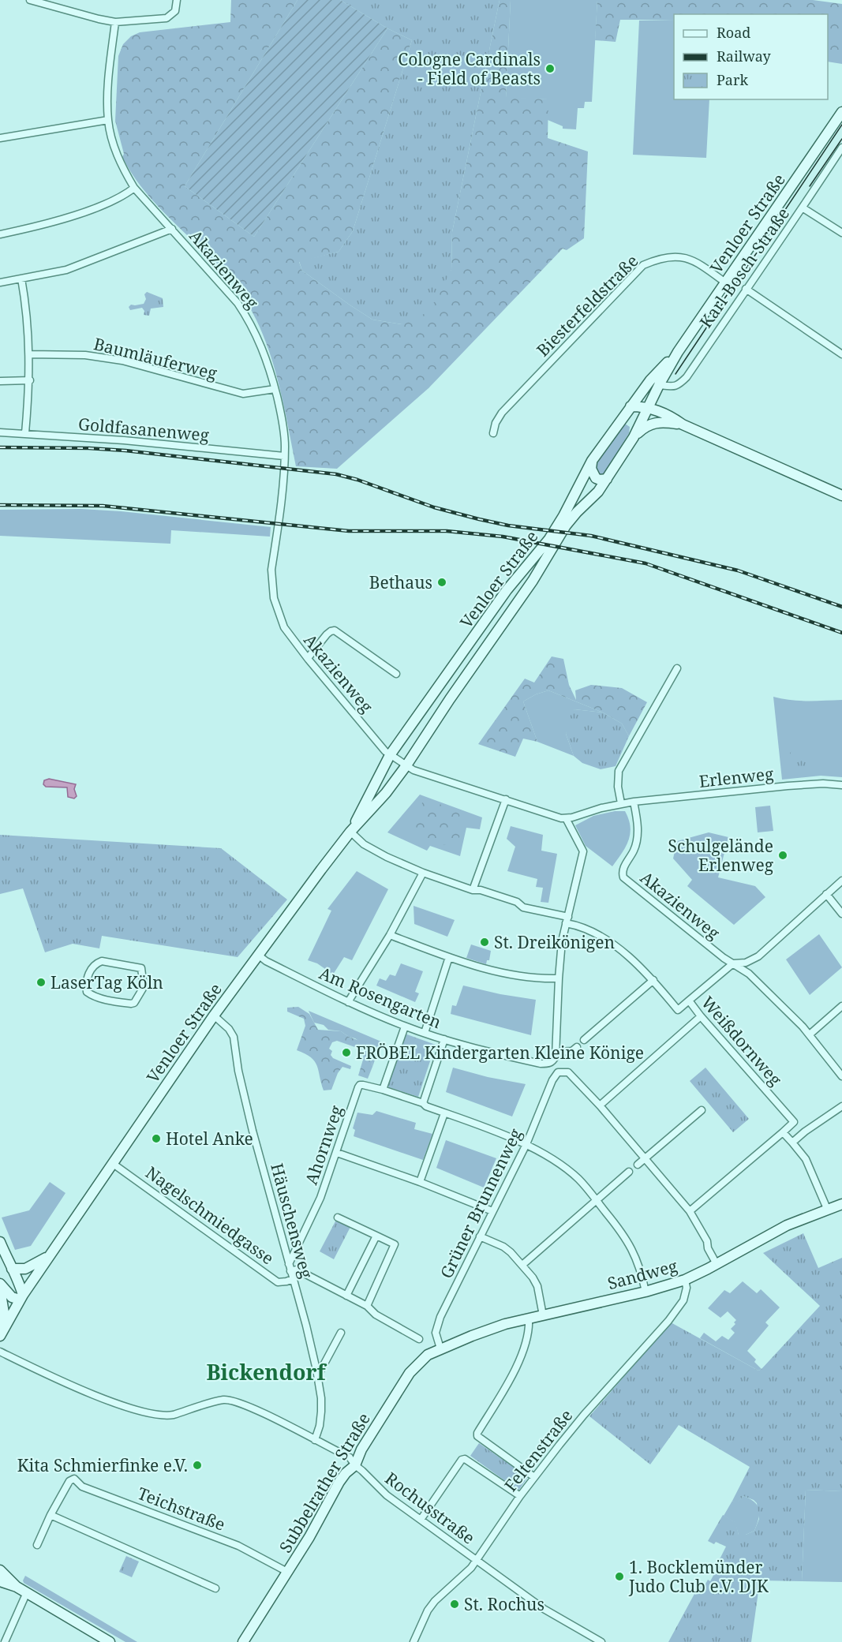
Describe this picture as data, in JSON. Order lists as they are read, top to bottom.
{
  "streets": {
    "main road": ["Venloer Straße", "Sandweg", "Subbelrather Straße"],
    "street": [
      "Karl-Bosch-Straße",
      "Akazienweg",
      "Biesterfeldstraße",
      "Baumläuferweg",
      "Goldfasanenweg",
      "Erlenweg",
      "Am Rosengarten",
      "Weißdornweg",
      "Ahornweg",
      "Grüner Brunnenweg",
      "Nagelschmiedgasse",
      "Häuschensweg",
      "Feltenstraße",
      "Rochusstraße",
      "Teichstraße"
    ]
  },
  "crossings": [
    ["Venloer Straße", "Karl-Bosch-Straße"],
    ["Venloer Straße", "Akazienweg"],
    ["Venloer Straße", "Biesterfeldstraße"],
    ["Venloer Straße", "Am Rosengarten"],
    ["Venloer Straße", "Weißdornweg"],
    ["Venloer Straße", "Nagelschmiedgasse"],
    ["Venloer Straße", "Häuschensweg"],
    ["Akazienweg", "Baumläuferweg"],
    ["Akazienweg", "Goldfasanenweg"],
    ["Akazienweg", "Erlenweg"],
    ["Ahornweg", "Häuschensweg"],
    ["Grüner Brunnenweg", "Sandweg"],
    ["Grüner Brunnenweg", "Subbelrather Straße"],
    ["Nagelschmiedgasse", "Häuschensweg"],
    ["Häuschensweg", "Rochusstraße"],
    ["Sandweg", "Feltenstraße"],
    ["Sandweg", "Subbelrather Straße"],
    ["Feltenstraße", "Rochusstraße"],
    ["Subbelrather Straße", "Rochusstraße"],
    ["Subbelrather Straße", "Teichstraße"]
  ],
  "districts": ["Bickendorf"],
  "places": [
    "Cologne Cardinals - Field of Beasts",
    "Bethaus",
    "Schulgelände Erlenweg",
    "St. Dreikönigen",
    "LaserTag Köln",
    "FRÖBEL Kindergarten Kleine Könige",
    "Hotel Anke",
    "Kita Schmierfinke e.V.",
    "1. Bocklemünder Judo Club e.V. DJK",
    "St. Rochus"
  ],
  "legend": ["Road", "Railway", "Park"]
}
